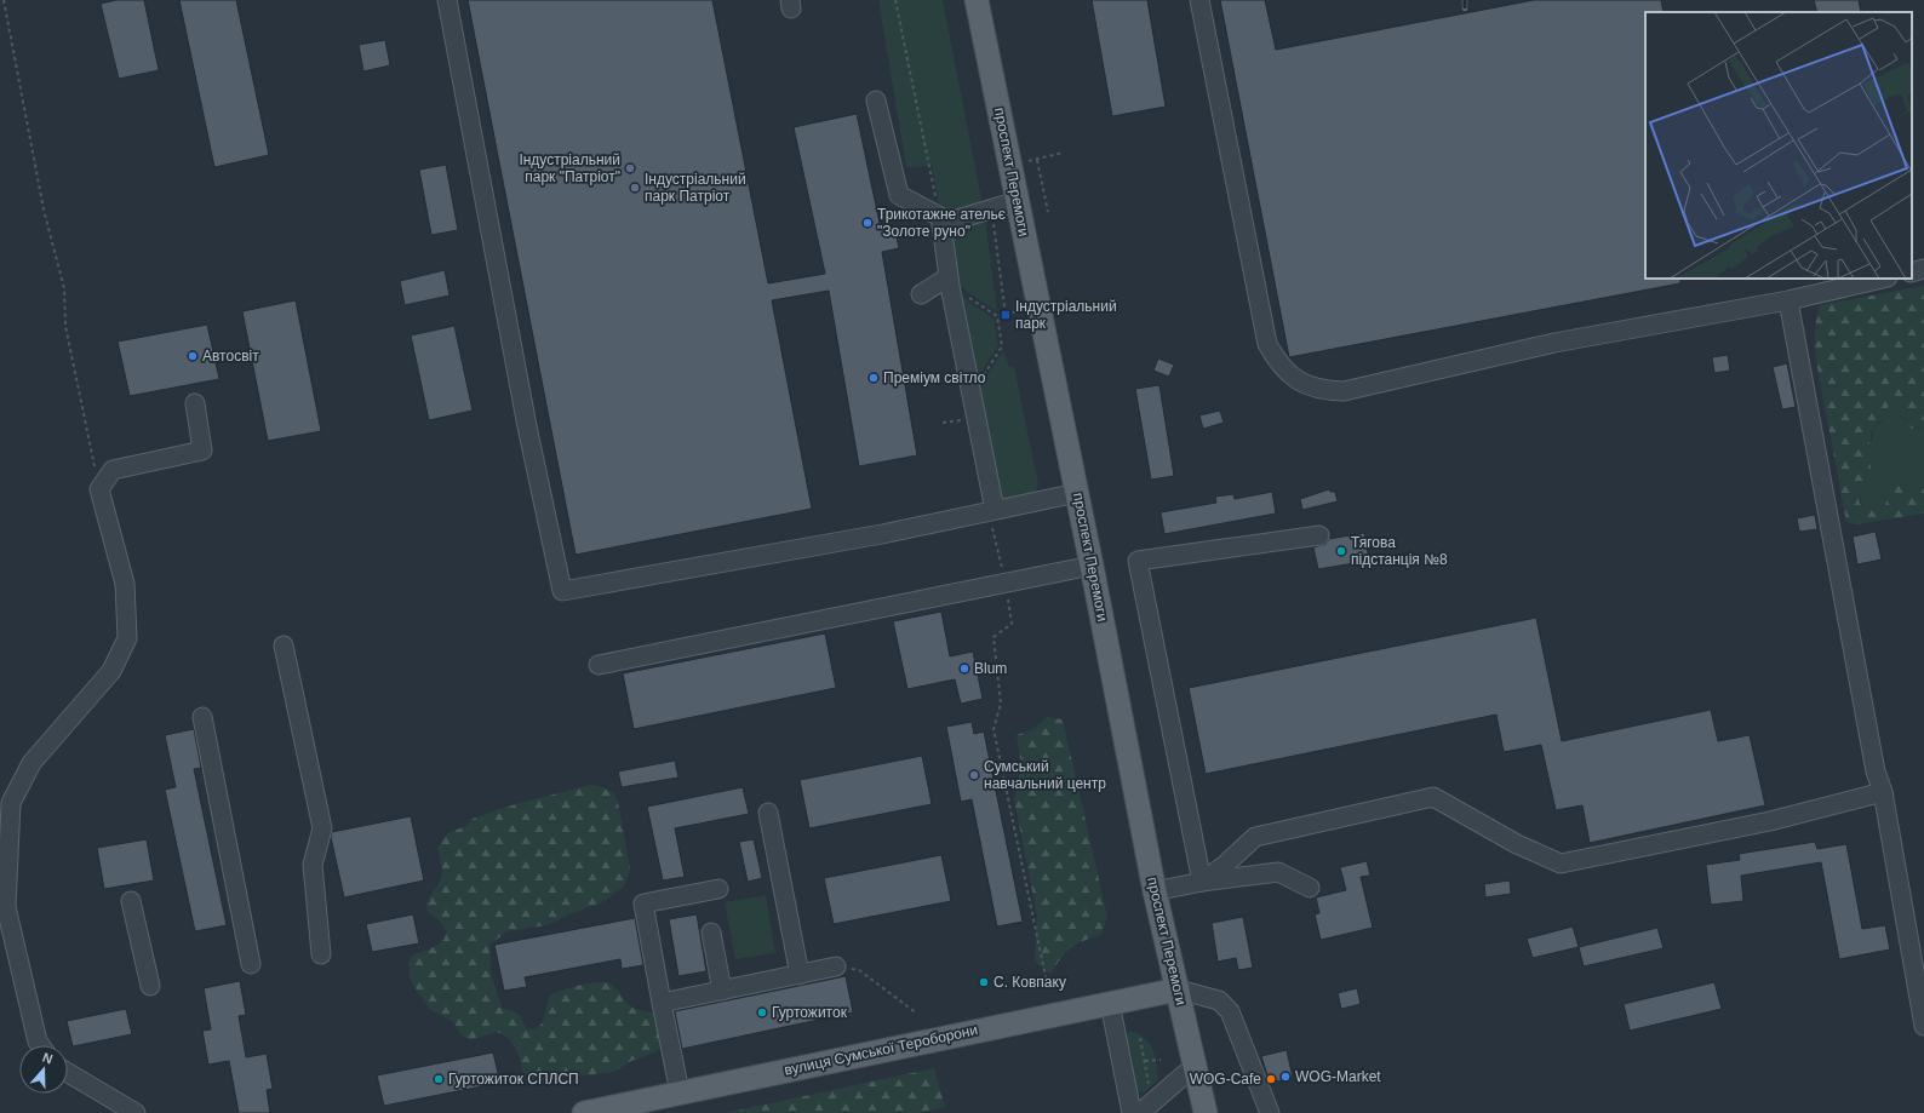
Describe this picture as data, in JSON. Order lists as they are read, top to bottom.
{
  "streets": {
    "main road": ["проспект Перемоги", "вулиця Сумської Тероборони"]
  },
  "crossings": [
    ["проспект Перемоги", "вулиця Сумської Тероборони"]
  ],
  "places": {
    "other": [
      "Індустріальний парк \"Патріот\"",
      "Індустріальний парк Патріот",
      "Трикотажне ательє \"Золоте руно\"",
      "Автосвіт",
      "Преміум світло",
      "Тягова підстанція №8",
      "Blum",
      "Сумський навчальний центр",
      "С. Ковпаку",
      "Гуртожиток",
      "WOG-Market",
      "Гуртожиток СПЛСП",
      "WOG-Cafe"
    ],
    "transit": ["Індустріальний парк"]
  },
  "north": "top"
}
